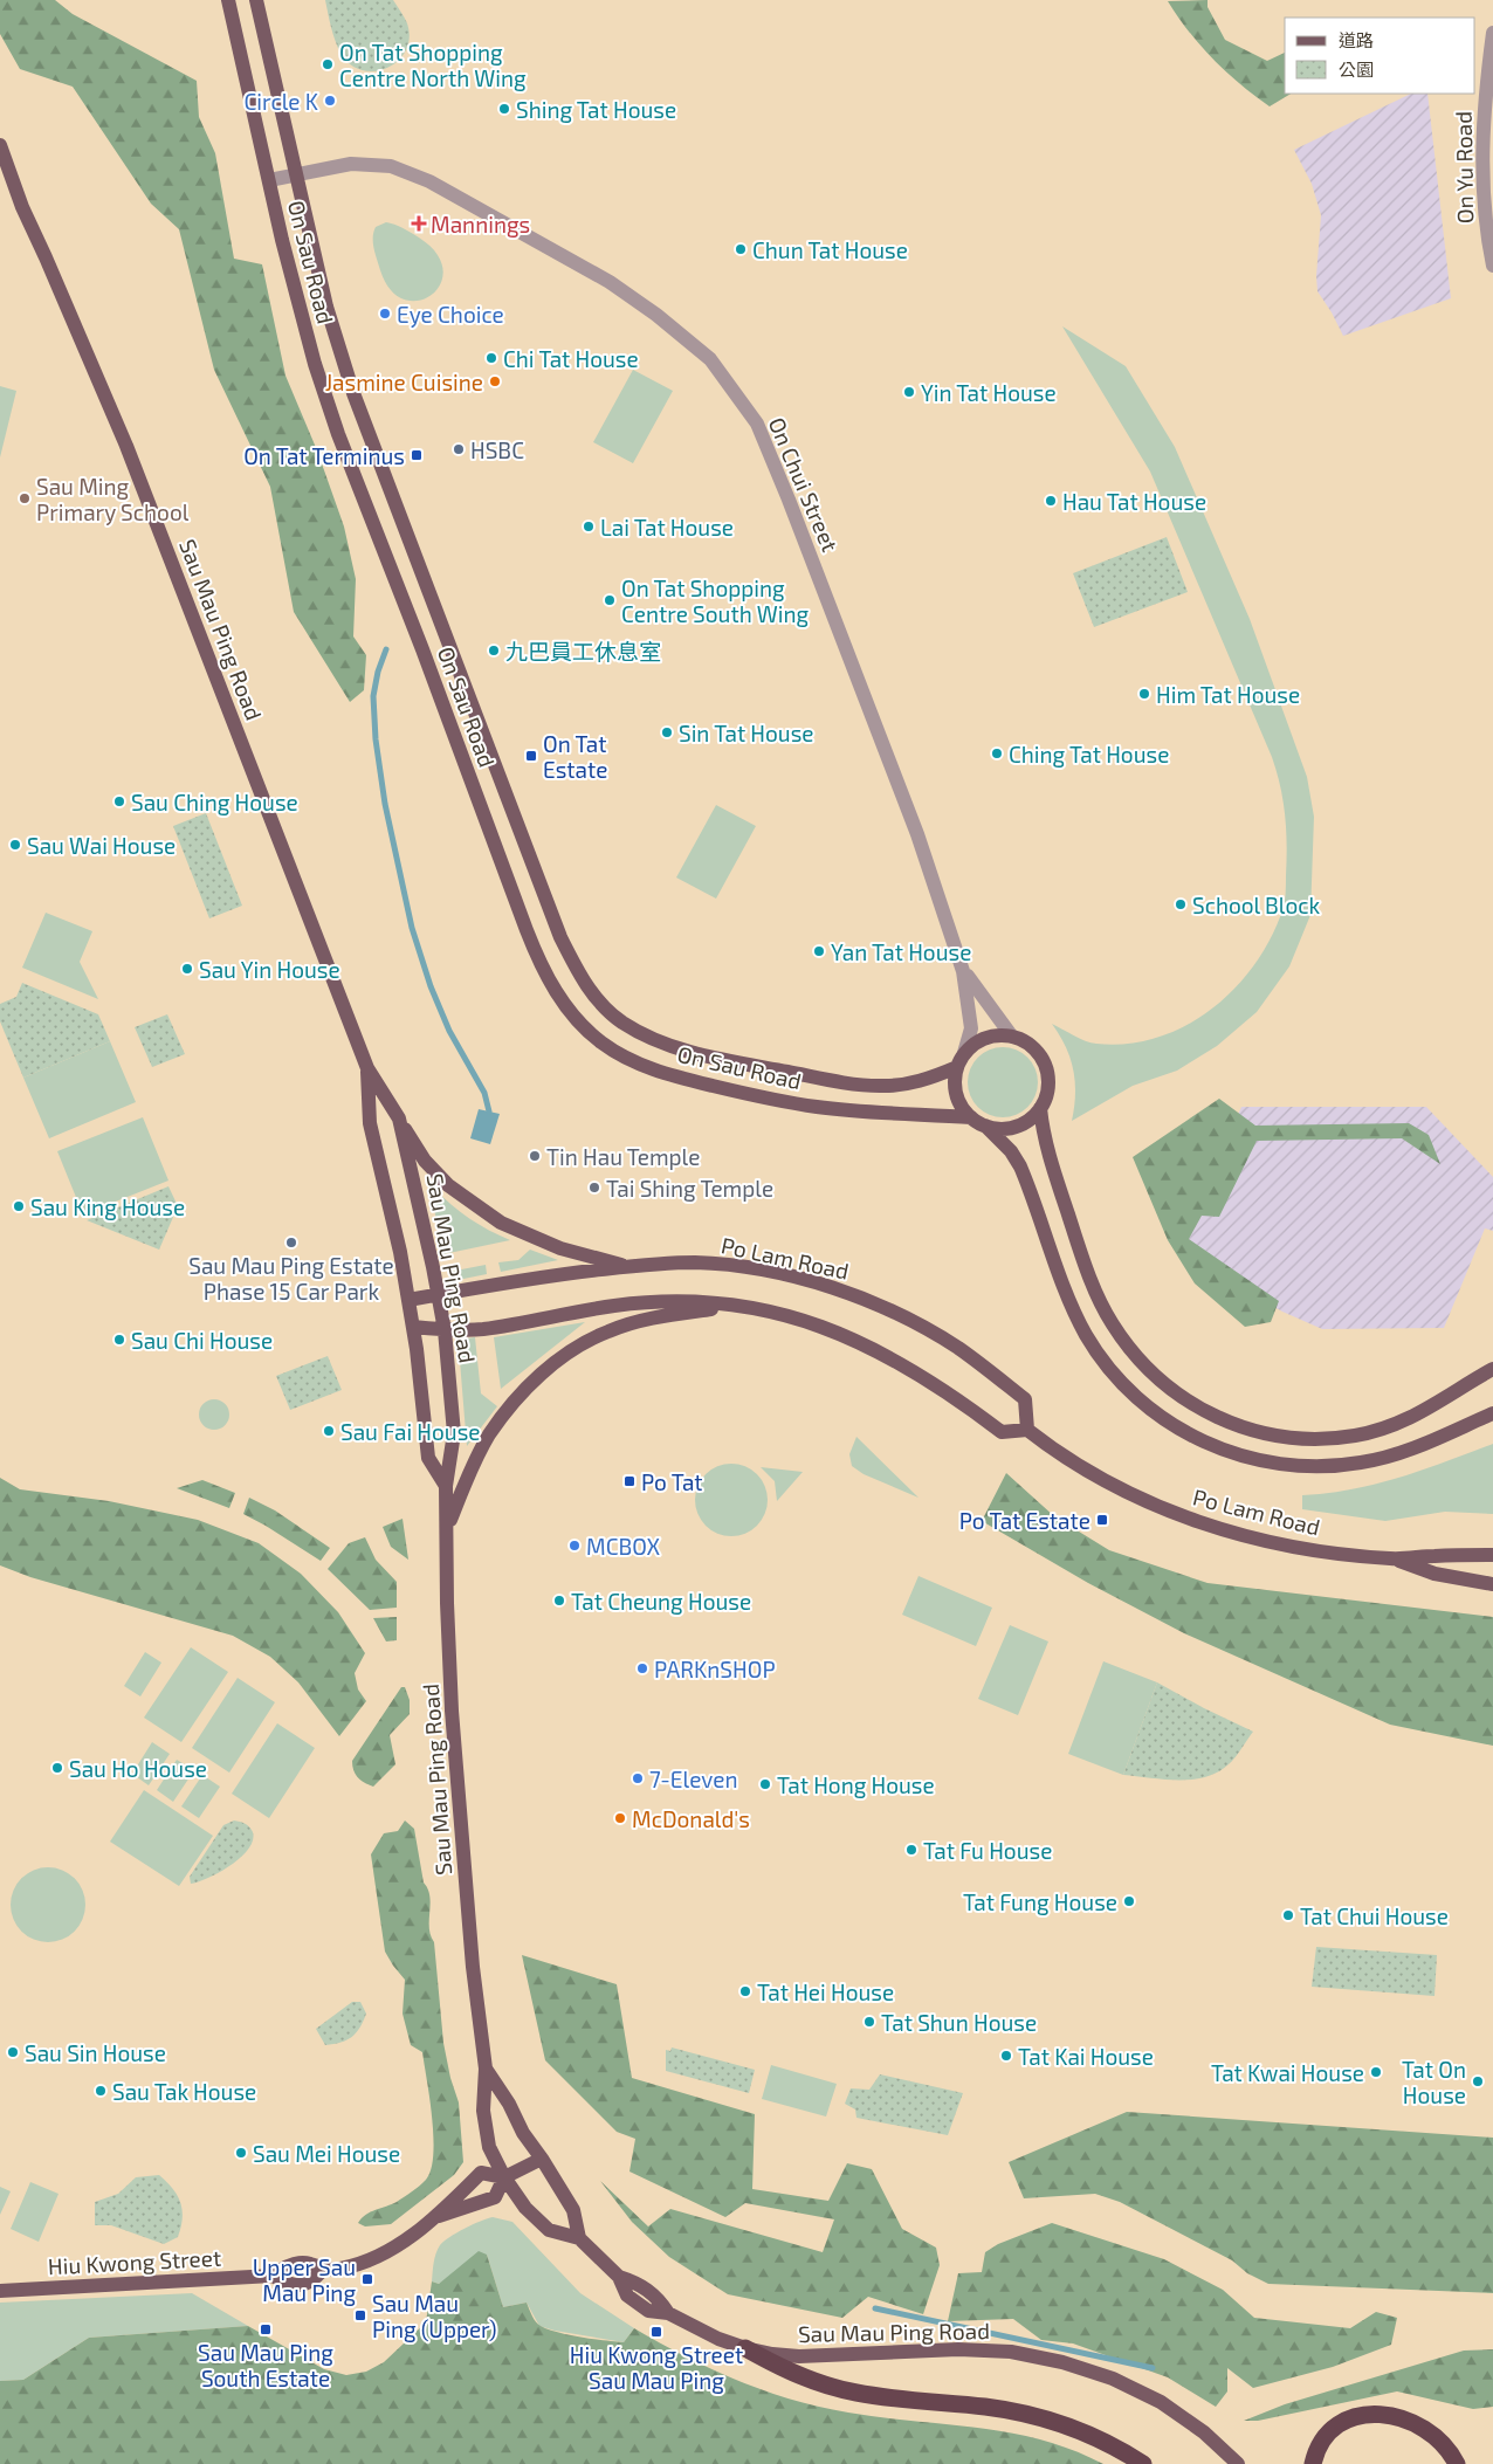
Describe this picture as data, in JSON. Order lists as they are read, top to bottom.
{
  "streets": {
    "main road": [
      "On Sau Road",
      "Sau Mau Ping Road",
      "Po Lam Road",
      "Hiu Kwong Street"
    ],
    "street": ["On Yu Road", "On Chui Street"]
  },
  "crossings": [
    ["On Sau Road", "On Chui Street"],
    ["Sau Mau Ping Road", "Po Lam Road"],
    ["Sau Mau Ping Road", "Hiu Kwong Street"]
  ],
  "places": {
    "other": [
      "On Tat Shopping Centre North Wing",
      "Circle K",
      "Shing Tat House",
      "Chun Tat House",
      "Eye Choice",
      "Chi Tat House",
      "Jasmine Cuisine",
      "Yin Tat House",
      "HSBC",
      "Sau Ming Primary School",
      "Hau Tat House",
      "Lai Tat House",
      "On Tat Shopping Centre South Wing",
      "九巴員工休息室",
      "Him Tat House",
      "Sin Tat House",
      "Ching Tat House",
      "Sau Ching House",
      "Sau Wai House",
      "School Block",
      "Yan Tat House",
      "Sau Yin House",
      "Tin Hau Temple",
      "Tai Shing Temple",
      "Sau King House",
      "Sau Mau Ping Estate Phase 15 Car Park",
      "Sau Chi House",
      "Sau Fai House",
      "MCBOX",
      "Tat Cheung House",
      "PARKnSHOP",
      "Sau Ho House",
      "7-Eleven",
      "Tat Hong House",
      "McDonald's",
      "Tat Fu House",
      "Tat Fung House",
      "Tat Chui House",
      "Tat Hei House",
      "Tat Shun House",
      "Sau Sin House",
      "Tat Kai House",
      "Tat Kwai House",
      "Tat On House",
      "Sau Tak House",
      "Sau Mei House"
    ],
    "health": ["Mannings"],
    "transit": [
      "On Tat Terminus",
      "On Tat Estate",
      "Po Tat",
      "Po Tat Estate",
      "Upper Sau Mau Ping",
      "Sau Mau Ping (Upper)",
      "Sau Mau Ping South Estate",
      "Hiu Kwong Street Sau Mau Ping"
    ]
  },
  "legend": ["道路", "公園"]
}
